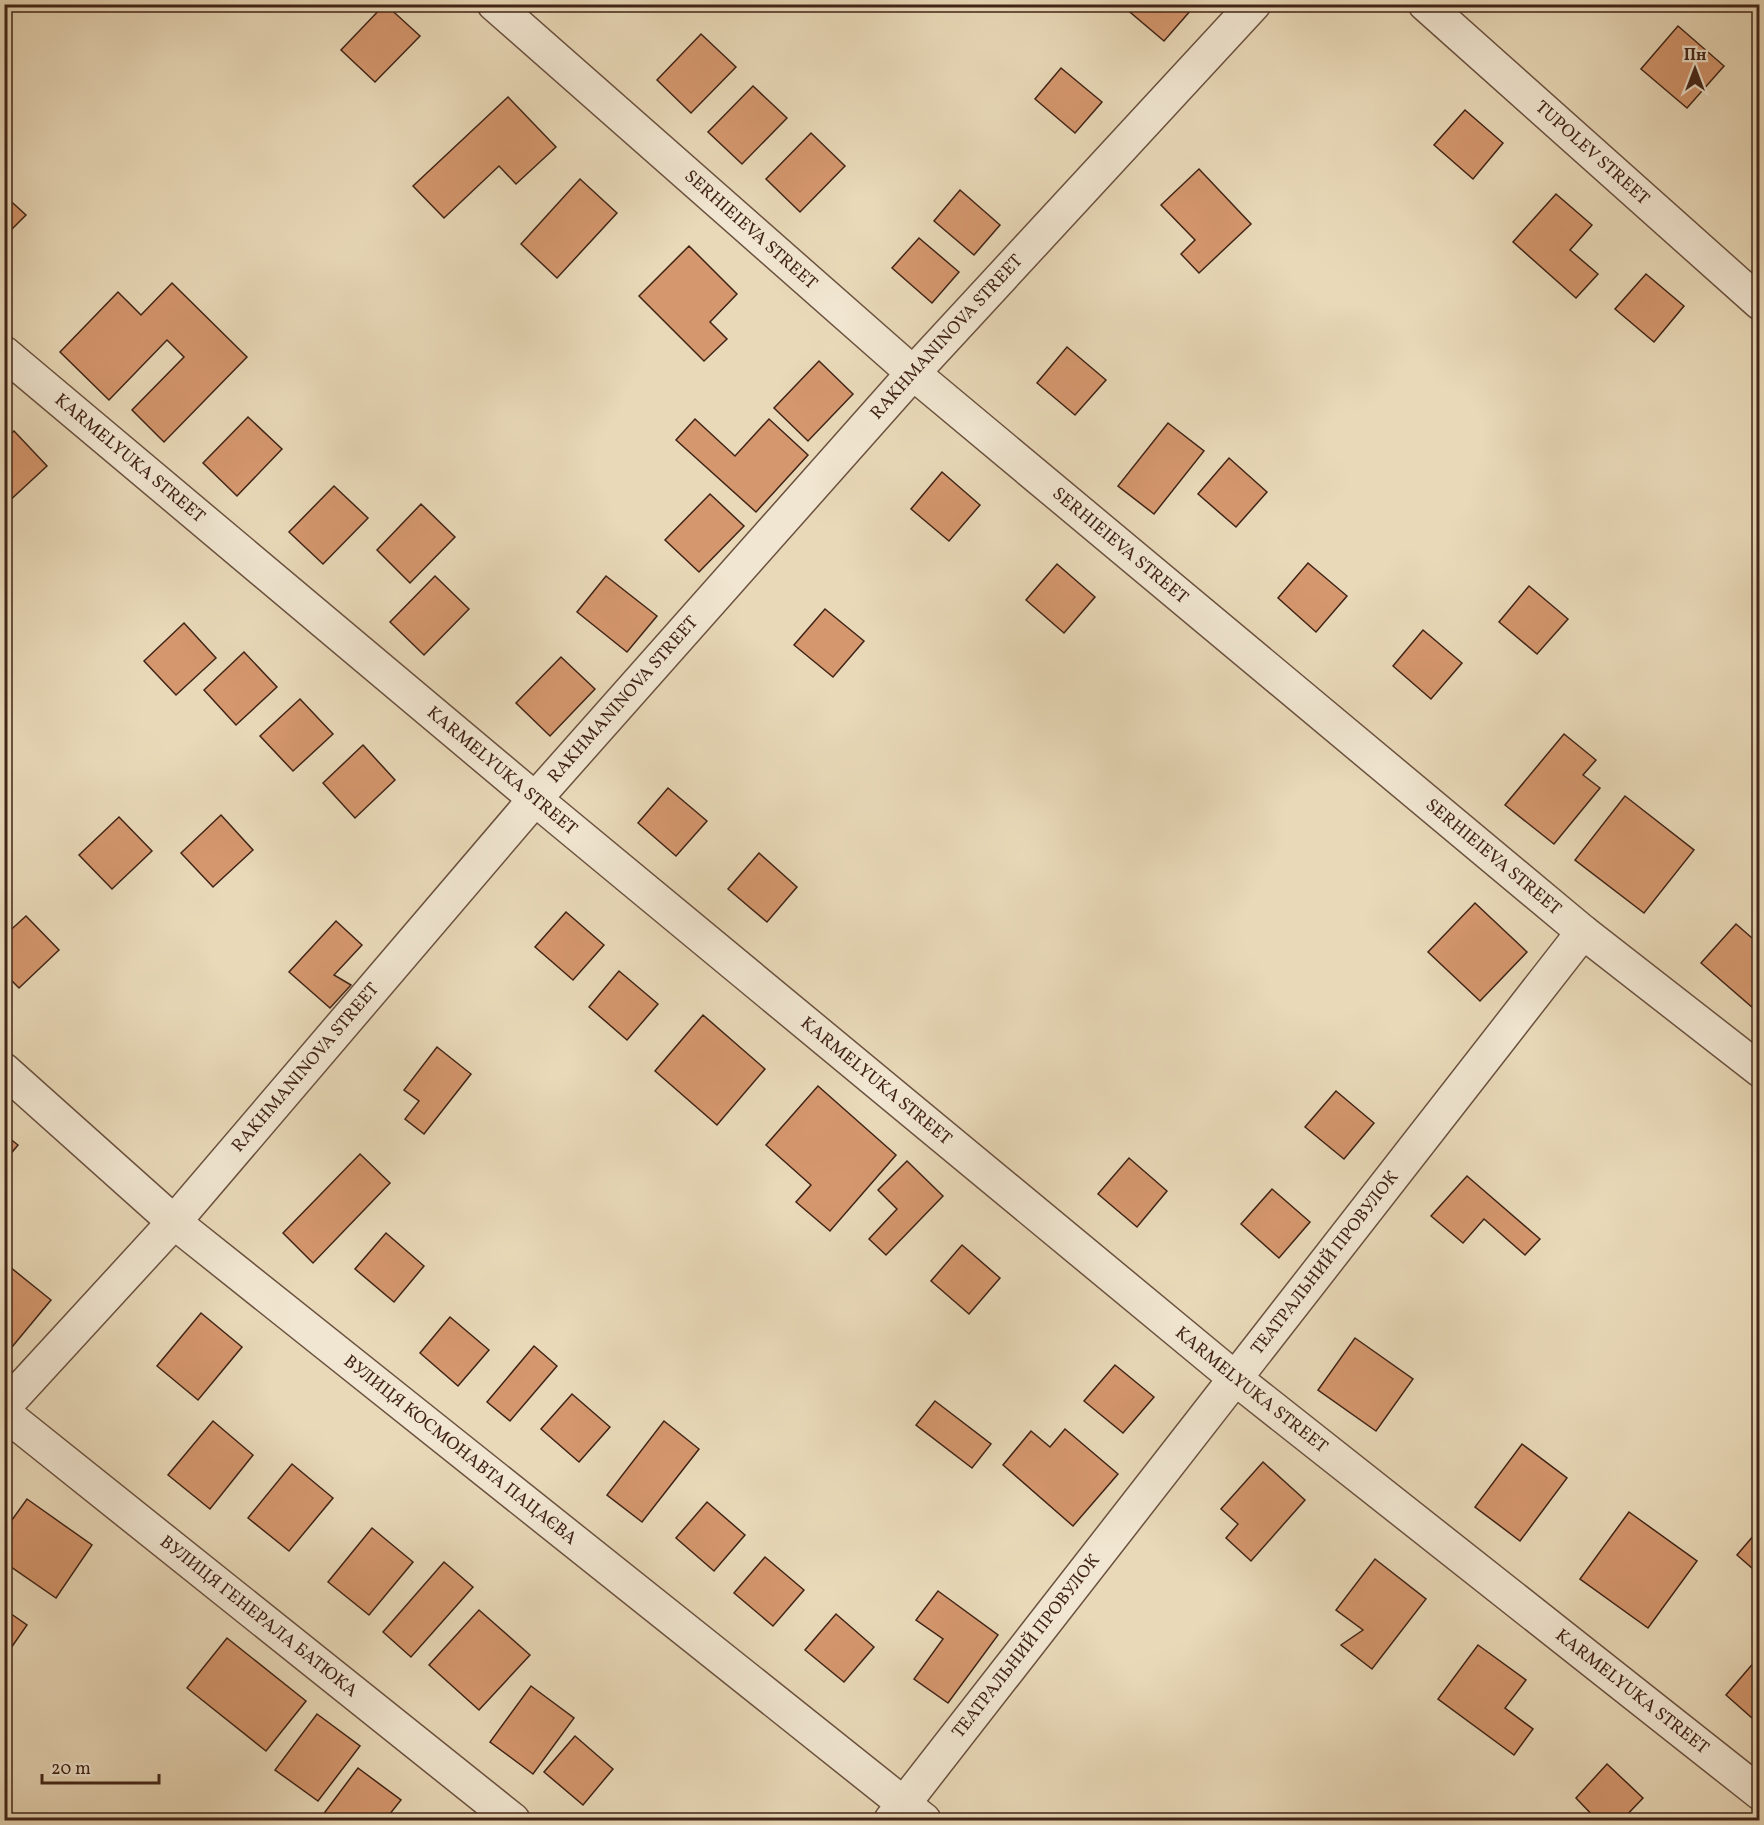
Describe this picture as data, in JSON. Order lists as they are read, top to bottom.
{
  "streets": {
    "street": [
      "TUPOLEV STREET",
      "SERHIEIEVA STREET",
      "RAKHMANINOVA STREET",
      "KARMELYUKA STREET",
      "ТЕАТРАЛЬНИЙ ПРОВУЛОК",
      "ВУЛИЦЯ КОСМОНАВТА ПАЦАЄВА",
      "ВУЛИЦЯ ГЕНЕРАЛА БАТЮКА"
    ]
  },
  "crossings": [
    ["SERHIEIEVA STREET", "RAKHMANINOVA STREET"],
    ["SERHIEIEVA STREET", "ТЕАТРАЛЬНИЙ ПРОВУЛОК"],
    ["RAKHMANINOVA STREET", "KARMELYUKA STREET"],
    ["RAKHMANINOVA STREET", "ВУЛИЦЯ КОСМОНАВТА ПАЦАЄВА"],
    ["KARMELYUKA STREET", "ТЕАТРАЛЬНИЙ ПРОВУЛОК"],
    ["ТЕАТРАЛЬНИЙ ПРОВУЛОК", "ВУЛИЦЯ КОСМОНАВТА ПАЦАЄВА"]
  ],
  "scale_bar": "20 m",
  "north": "top"
}
